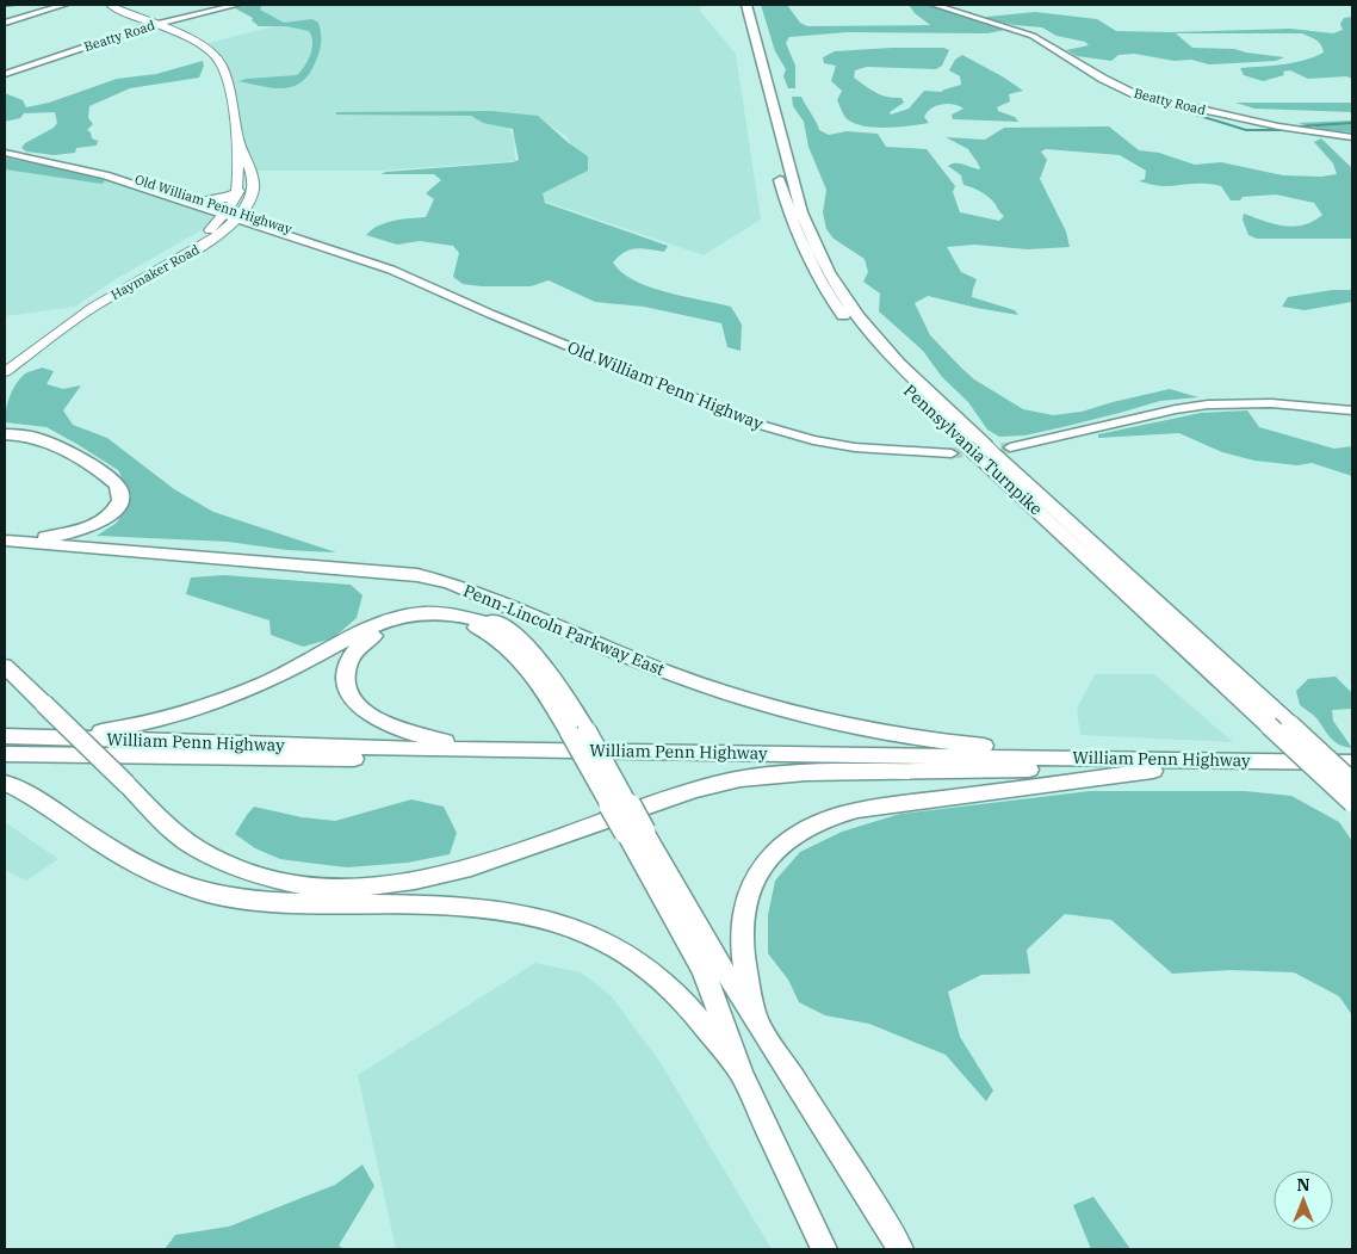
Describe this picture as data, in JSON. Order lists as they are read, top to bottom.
{
  "streets": {
    "highway": ["Pennsylvania Turnpike", "Penn-Lincoln Parkway East", "William Penn Highway"],
    "main road": ["Beatty Road", "Old William Penn Highway", "Haymaker Road"]
  },
  "crossings": [
    ["Beatty Road", "Haymaker Road"],
    ["Old William Penn Highway", "Haymaker Road"],
    ["Penn-Lincoln Parkway East", "William Penn Highway"]
  ],
  "north": "top"
}
